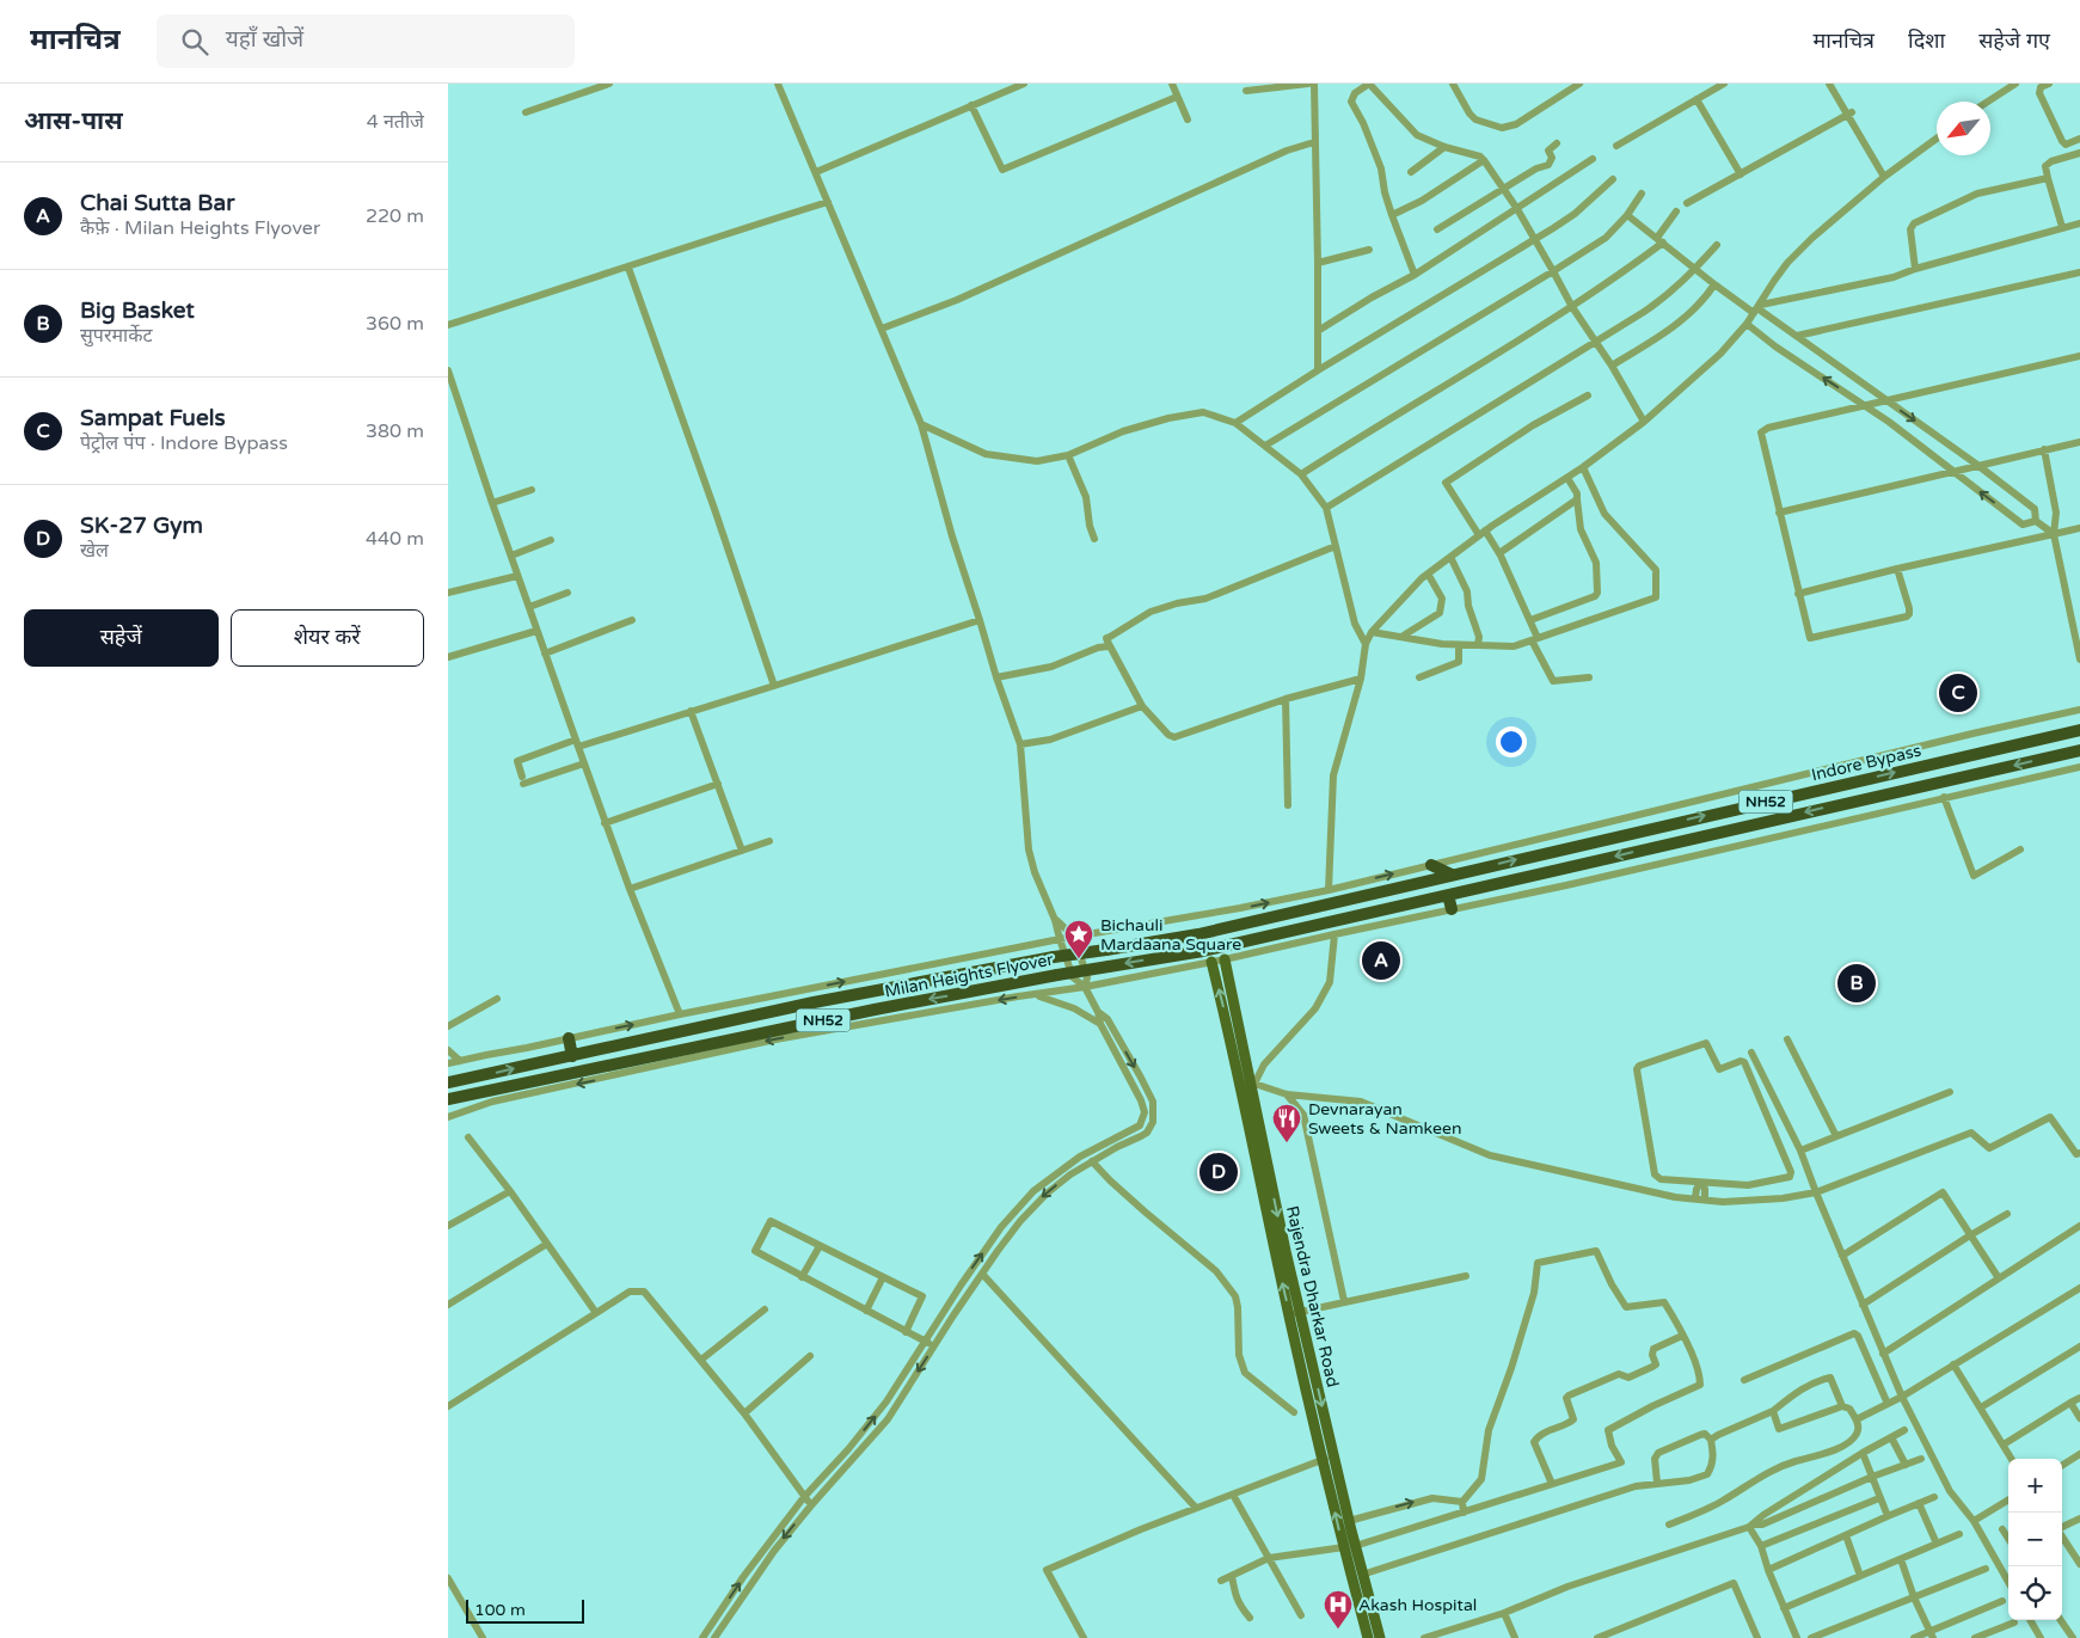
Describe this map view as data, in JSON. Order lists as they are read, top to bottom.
{
  "streets": {
    "highway": ["Indore Bypass", "NH52", "Milan Heights Flyover"],
    "main road": ["Rajendra Dharkar Road"]
  },
  "crossings": [
    ["Indore Bypass", "Milan Heights Flyover"],
    ["NH52", "Milan Heights Flyover"]
  ],
  "one_way": ["Indore Bypass"],
  "places": {
    "place": ["Bichauli Mardaana Square"],
    "restaurant": ["Devnarayan Sweets & Namkeen"],
    "hospital": ["Akash Hospital"]
  },
  "scale_bar": "100 m",
  "north": "bottom left",
  "page": {
    "header": "मानचित्र",
    "search": "यहाँ खोजें",
    "nav": ["मानचित्र", "दिशा", "सहेजे गए"],
    "heading": ["आस-पास", "4 नतीजे"],
    "list": [
      {
        "mark": "A",
        "name": "Chai Sutta Bar",
        "note": "कैफ़े · Milan Heights Flyover",
        "value": "220 m"
      },
      {
        "mark": "B",
        "name": "Big Basket",
        "note": "सुपरमार्केट",
        "value": "360 m"
      },
      {
        "mark": "C",
        "name": "Sampat Fuels",
        "note": "पेट्रोल पंप · Indore Bypass",
        "value": "380 m"
      },
      {
        "mark": "D",
        "name": "SK-27 Gym",
        "note": "खेल",
        "value": "440 m"
      }
    ],
    "buttons": ["सहेजें", "शेयर करें"],
    "pins": [
      "C",
      "A",
      "B",
      "D"
    ],
    "map_buttons": ["+", "−"],
    "scale": "100 m"
  }
}
